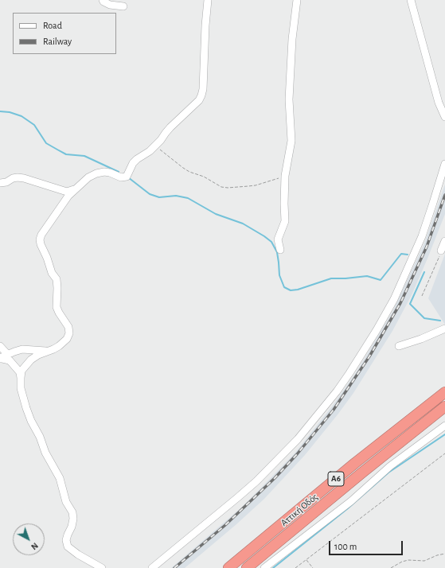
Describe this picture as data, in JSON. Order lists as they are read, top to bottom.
{
  "streets": {
    "highway": ["Α6", "Αττική Οδός"]
  },
  "legend": ["Road", "Railway"],
  "scale_bar": "100 m",
  "north": "bottom right"
}
